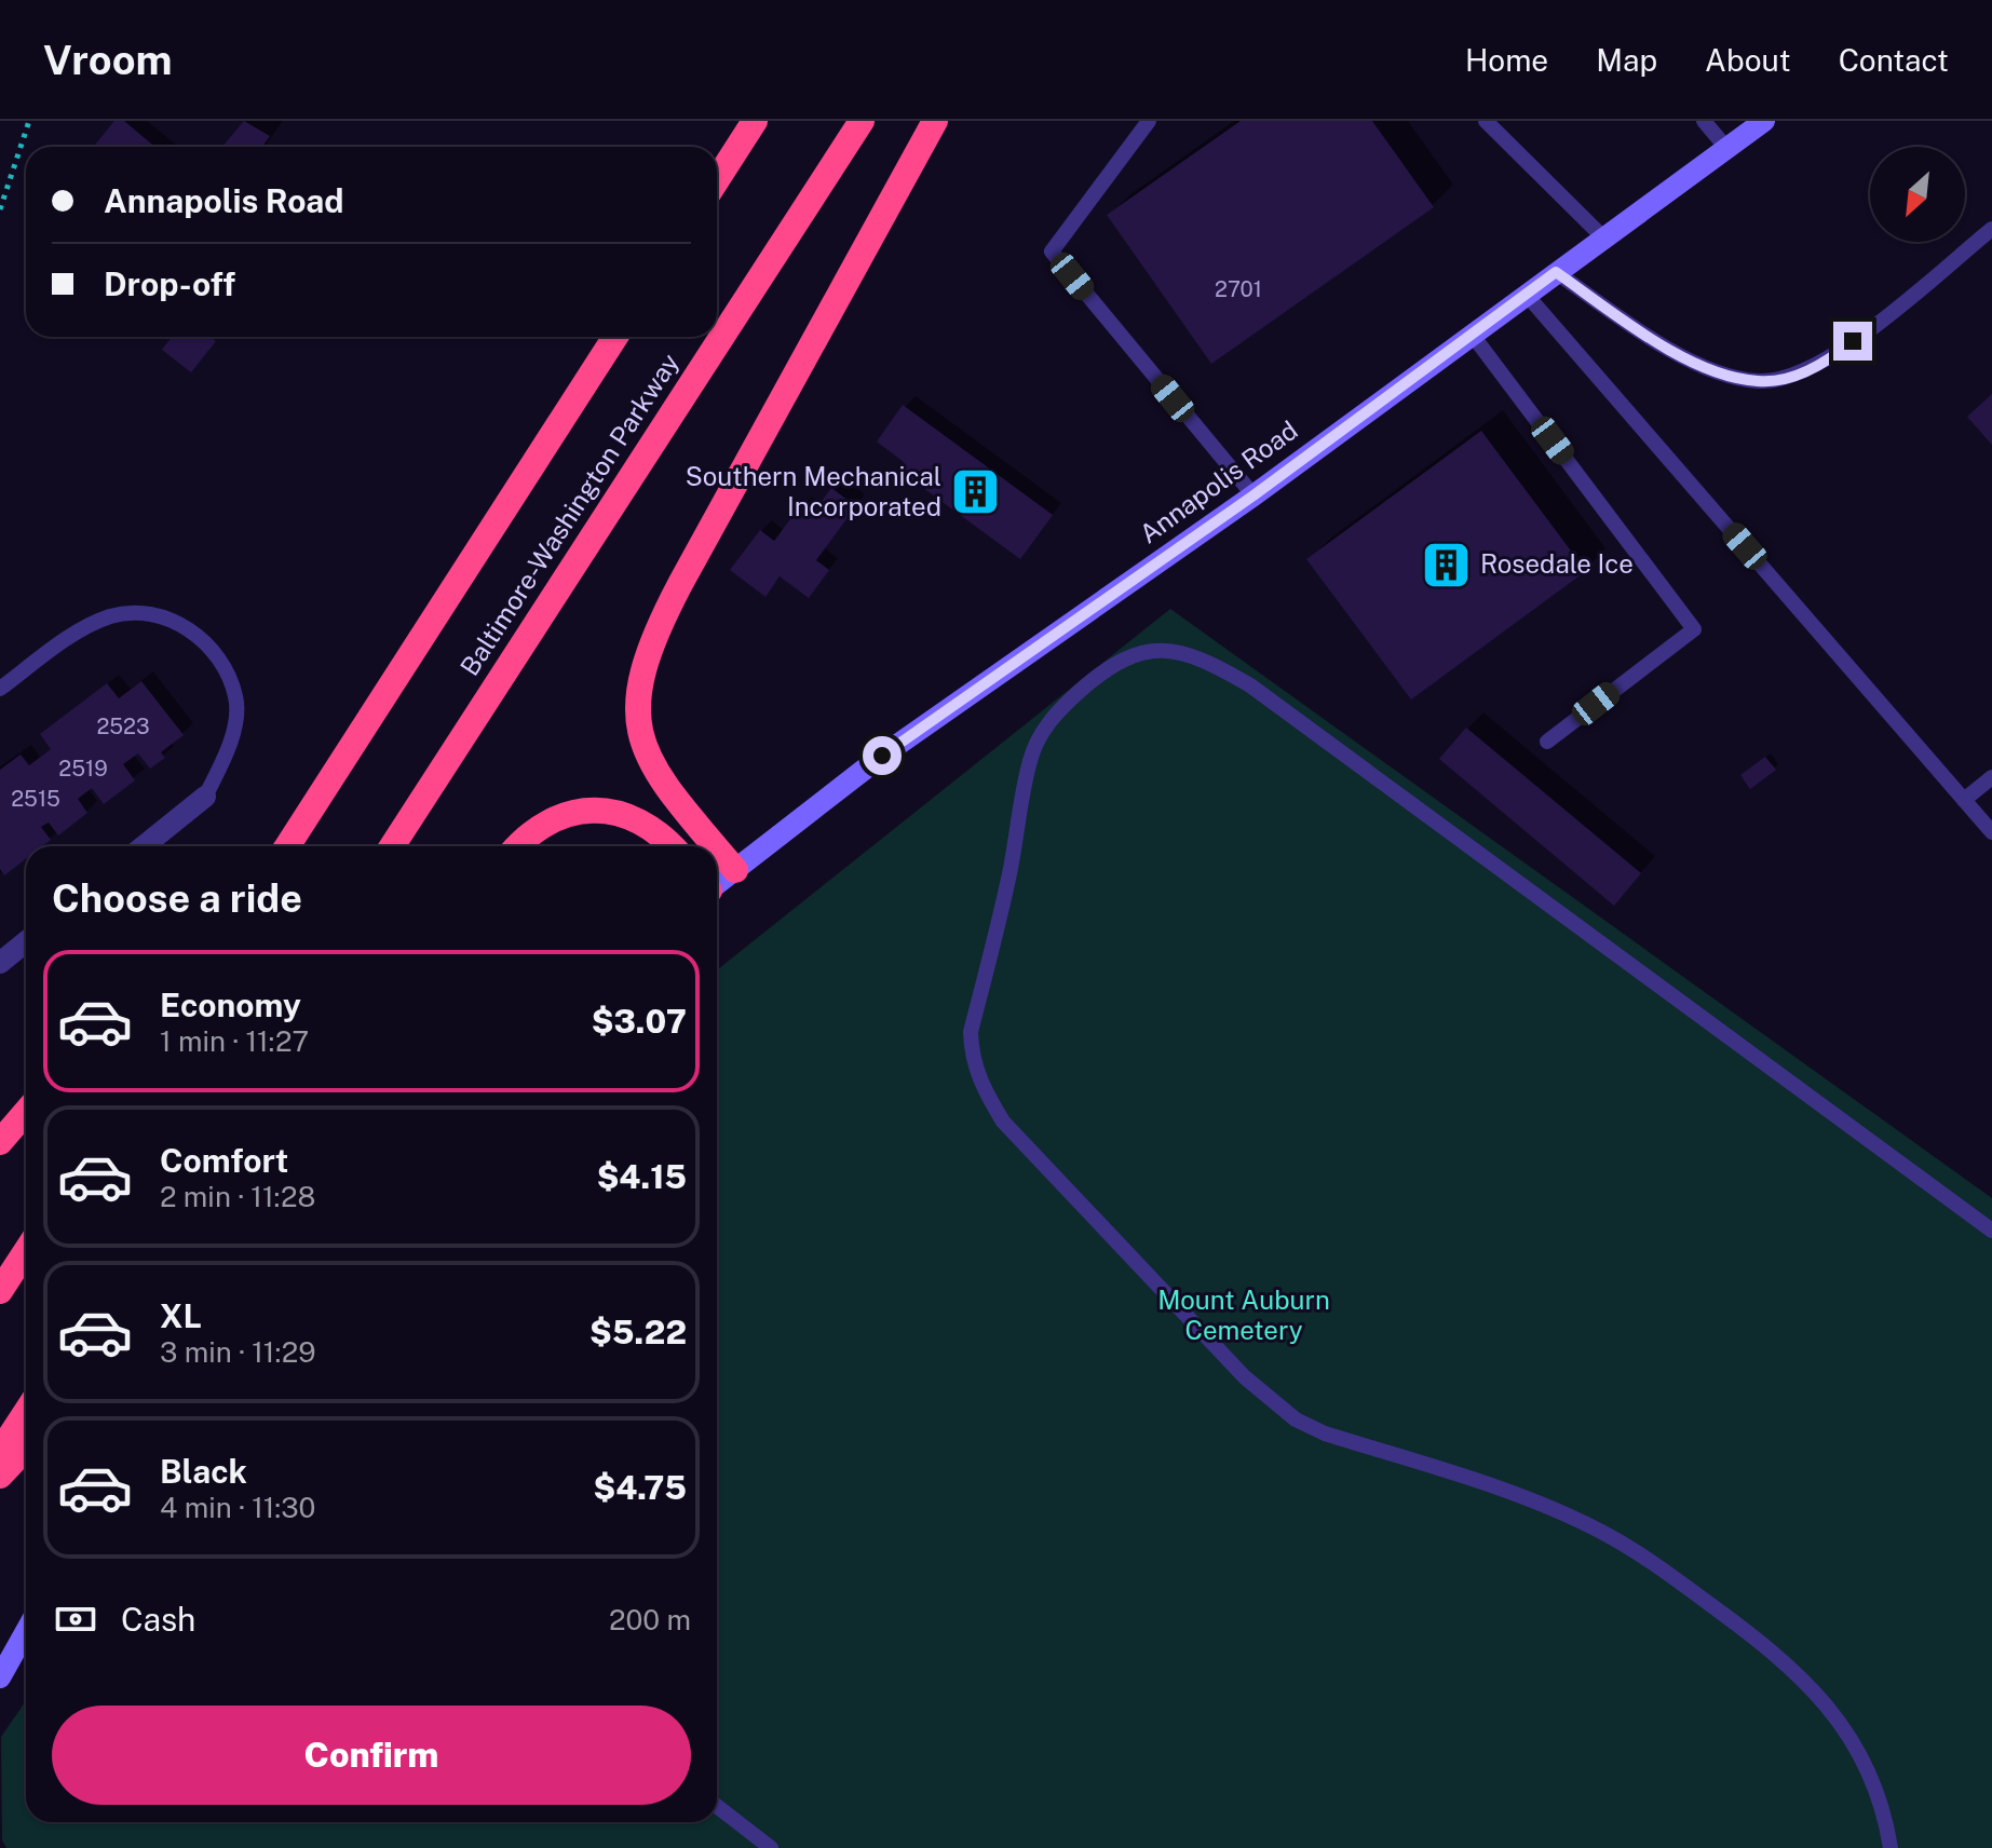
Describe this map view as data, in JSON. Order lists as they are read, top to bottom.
{
  "streets": {
    "highway": ["Baltimore-Washington Parkway"],
    "main road": ["Annapolis Road"]
  },
  "parks": ["Mount Auburn Cemetery"],
  "places": {
    "building": ["Southern Mechanical Incorporated", "Rosedale Ice"]
  },
  "house_numbers": [
    "2701",
    "2523",
    "2519",
    "2515"
  ],
  "north": "bottom left",
  "page": {
    "header": "Vroom",
    "nav": [
      "Home",
      "Map",
      "About",
      "Contact"
    ],
    "banner": ["Annapolis Road", "Drop-off"],
    "heading": "Choose a ride",
    "list": [
      {
        "name": "Economy",
        "note": "1 min · 11:27",
        "value": "$3.07"
      },
      {
        "name": "Comfort",
        "note": "2 min · 11:28",
        "value": "$4.15"
      },
      {
        "name": "XL",
        "note": "3 min · 11:29",
        "value": "$5.22"
      },
      {
        "name": "Black",
        "note": "4 min · 11:30",
        "value": "$4.75"
      }
    ],
    "pay": ["Cash", "200 m"],
    "buttons": "Confirm"
  }
}
